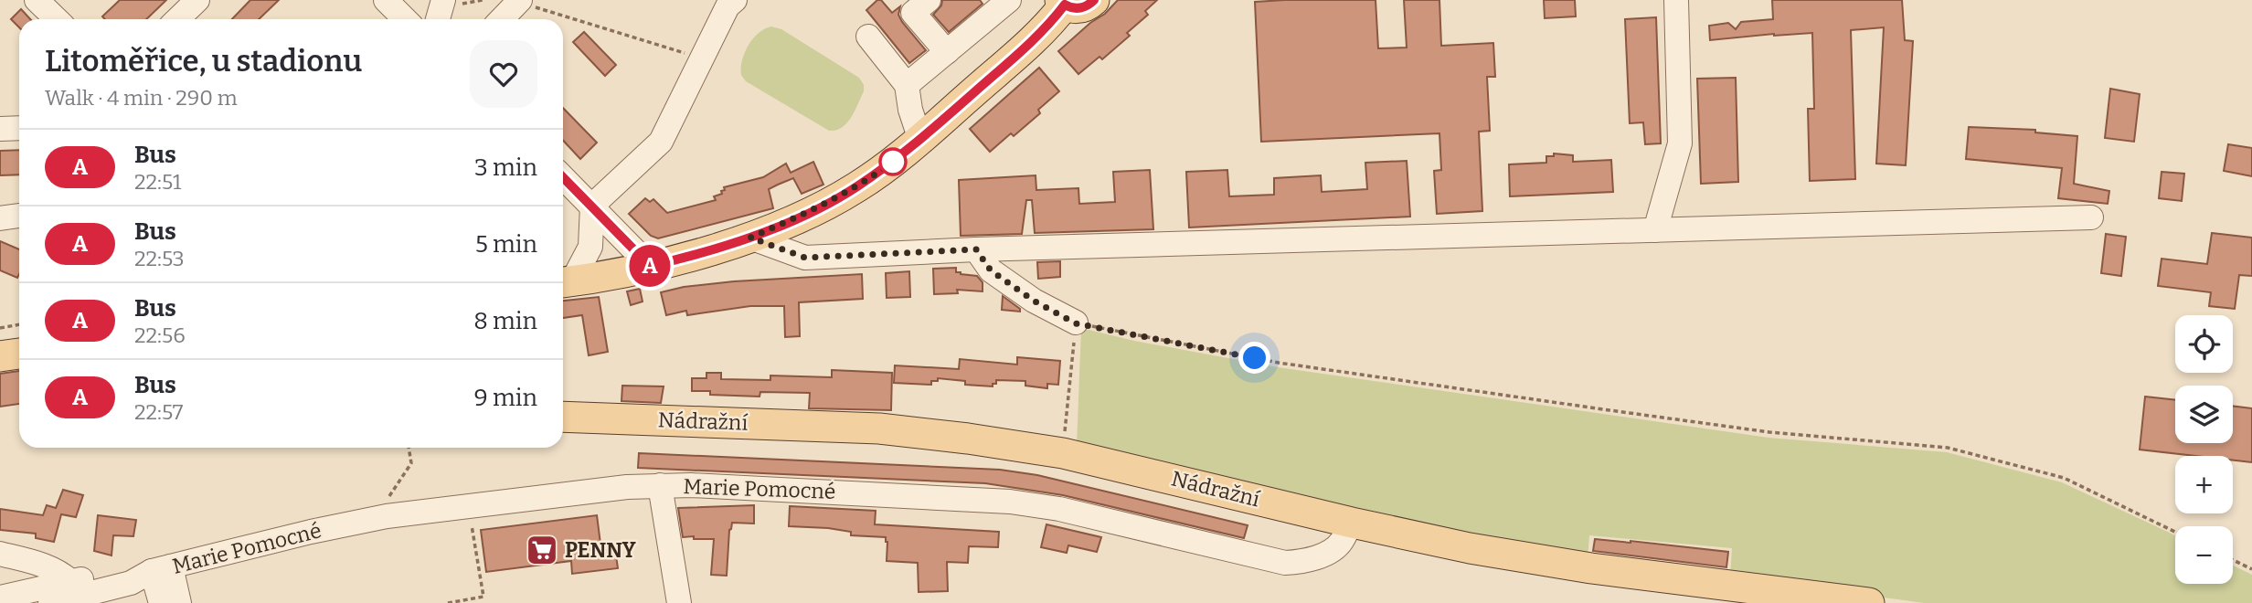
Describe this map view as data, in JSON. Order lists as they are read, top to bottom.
{
  "streets": {
    "main road": ["Nádražní"],
    "street": ["Marie Pomocné"]
  },
  "crossings": [
    ["Nádražní", "Marie Pomocné"]
  ],
  "places": {
    "supermarket": ["PENNY"]
  },
  "lines": ["bus line A"],
  "page": {
    "on_map": "A",
    "heading": ["Litoměřice, u stadionu", "Walk · 4 min · 290 m"],
    "list": [
      {
        "mark": "A",
        "name": "Bus",
        "note": "22:51",
        "value": "3 min"
      },
      {
        "mark": "A",
        "name": "Bus",
        "note": "22:53",
        "value": "5 min"
      },
      {
        "mark": "A",
        "name": "Bus",
        "note": "22:56",
        "value": "8 min"
      },
      {
        "mark": "A",
        "name": "Bus",
        "note": "22:57",
        "value": "9 min"
      }
    ],
    "map_buttons": ["+", "−"]
  }
}
